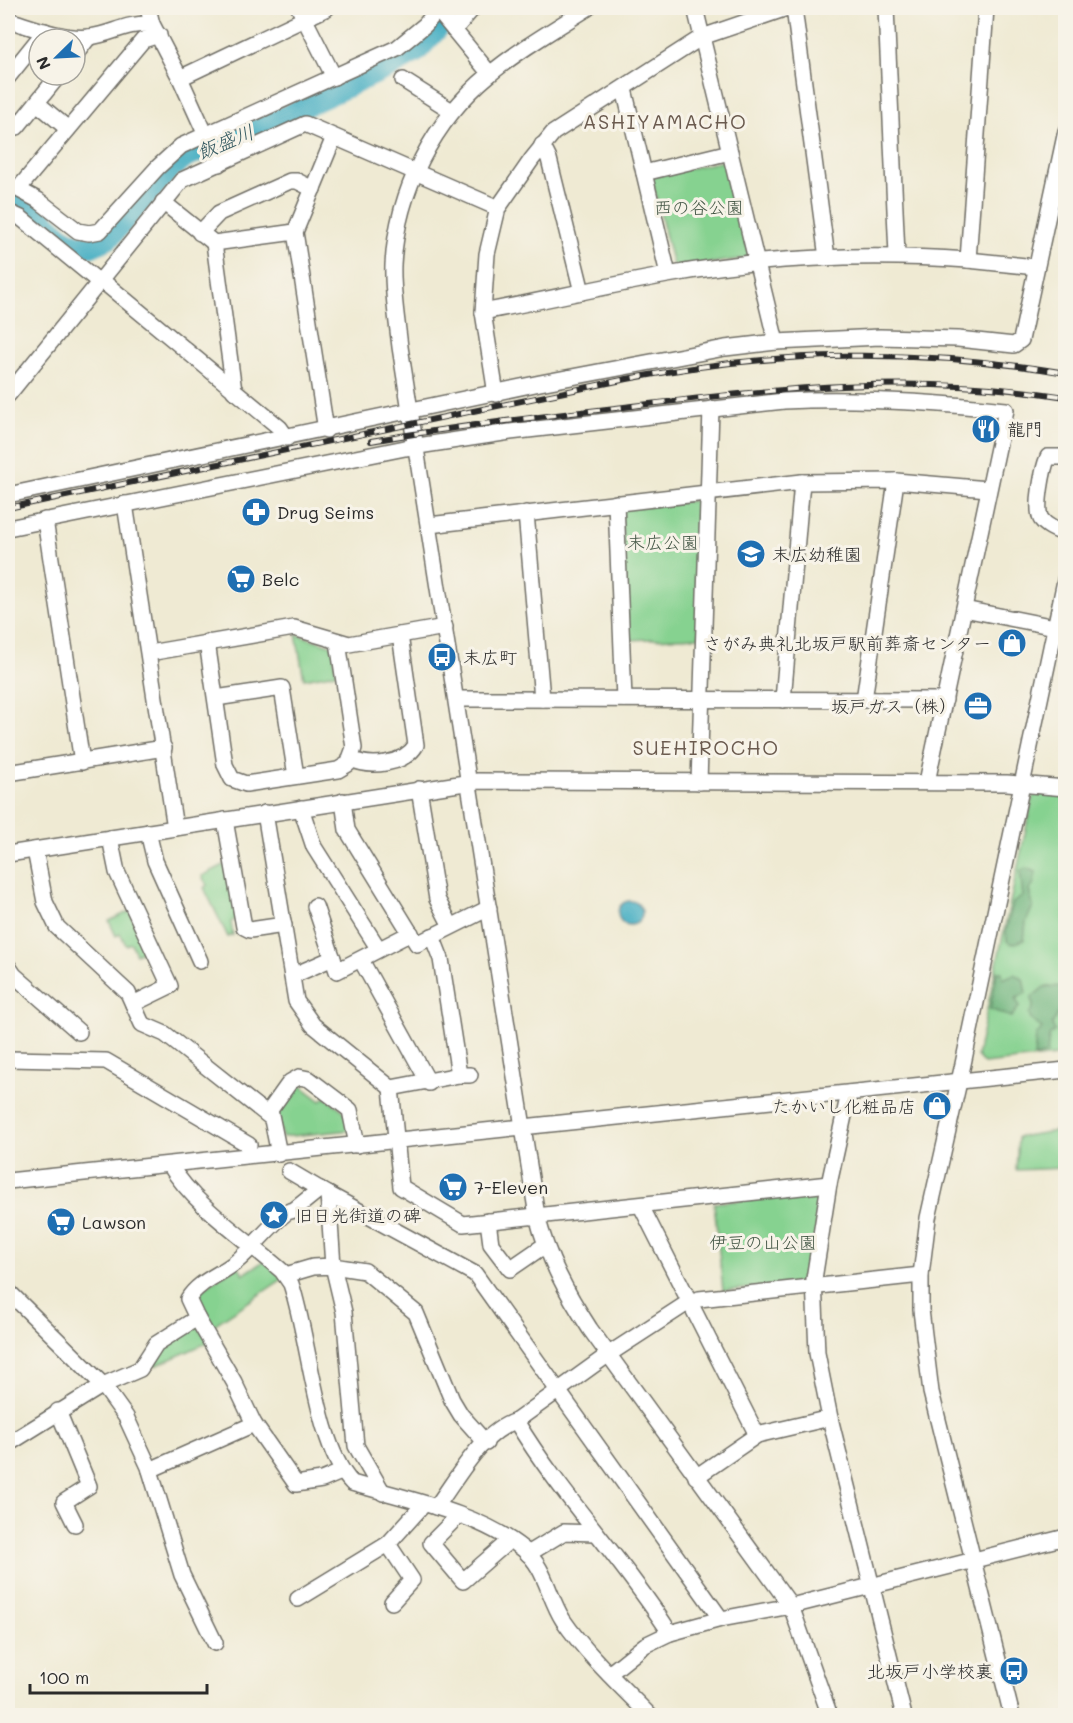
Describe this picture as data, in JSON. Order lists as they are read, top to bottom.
{
  "districts": ["ASHIYAMACHO", "SUEHIROCHO"],
  "water": ["飯盛川"],
  "parks": ["西の谷公園", "末広公園", "伊豆の山公園"],
  "places": {
    "restaurant": ["龍門"],
    "pharmacy": ["Drug Seims"],
    "school or university": ["末広幼稚園"],
    "supermarket": ["Belc", "7-Eleven", "Lawson"],
    "shop": ["さがみ典礼北坂戸駅前葬斎センター", "たかいし化粧品店"],
    "bus stop": ["末広町", "北坂戸小学校裏"],
    "office": ["坂戸ガス（株）"],
    "place": ["旧日光街道の碑"]
  },
  "scale_bar": "100 m",
  "north": "bottom left"
}
